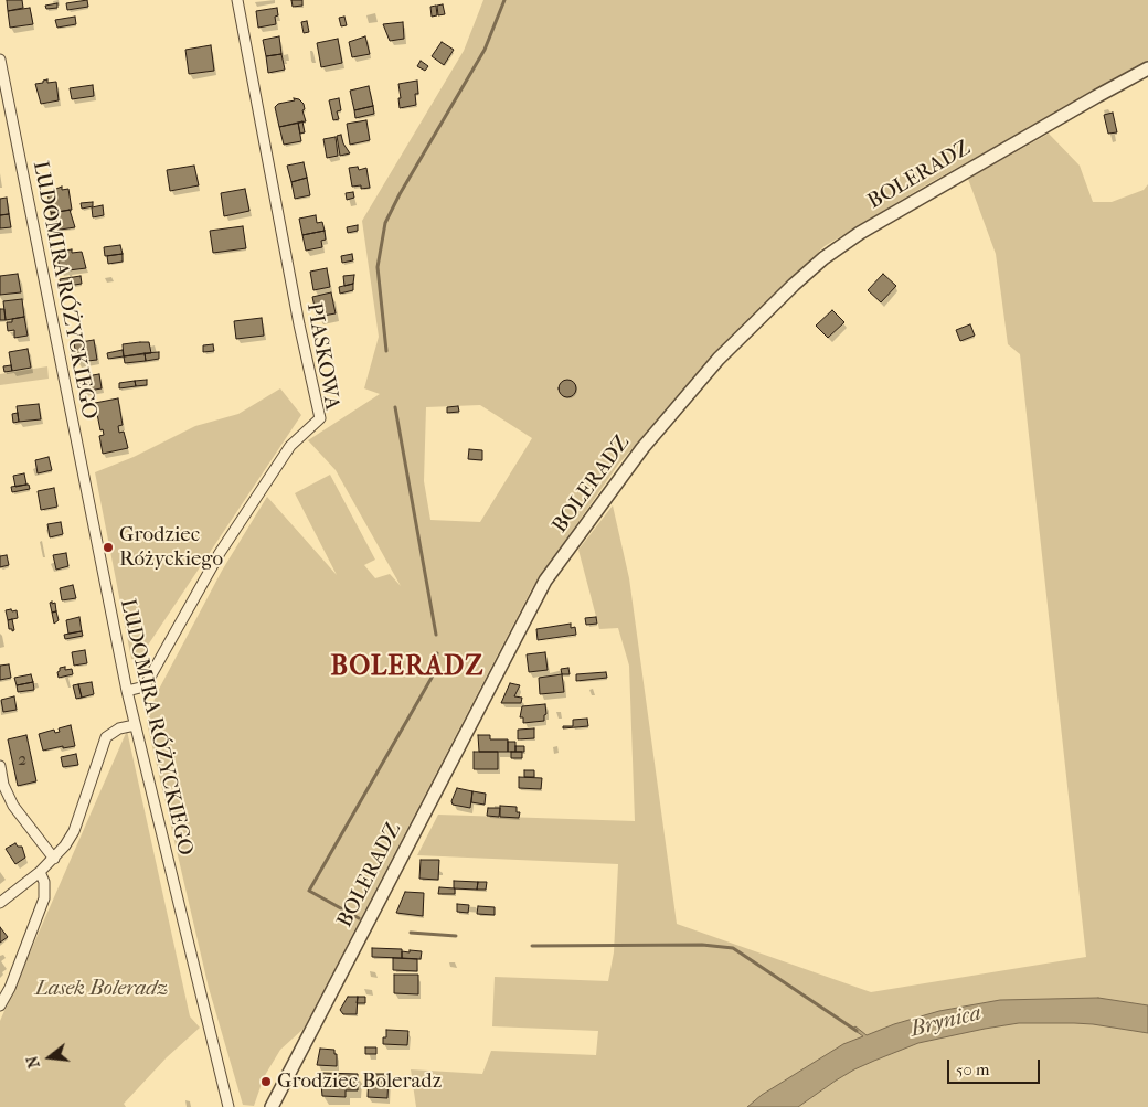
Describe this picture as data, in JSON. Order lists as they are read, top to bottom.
{
  "streets": {
    "street": ["BOLERADZ", "LUDOMIRA RÓŻYCKIEGO", "PIASKOWA"]
  },
  "crossings": [
    ["LUDOMIRA RÓŻYCKIEGO", "PIASKOWA"]
  ],
  "districts": ["BOLERADZ"],
  "water": ["Brynica"],
  "parks": ["Lasek Boleradz"],
  "places": ["Grodziec Różyckiego", "Grodziec Boleradz"],
  "house_numbers": ["2"],
  "scale_bar": "50 m",
  "north": "left"
}
